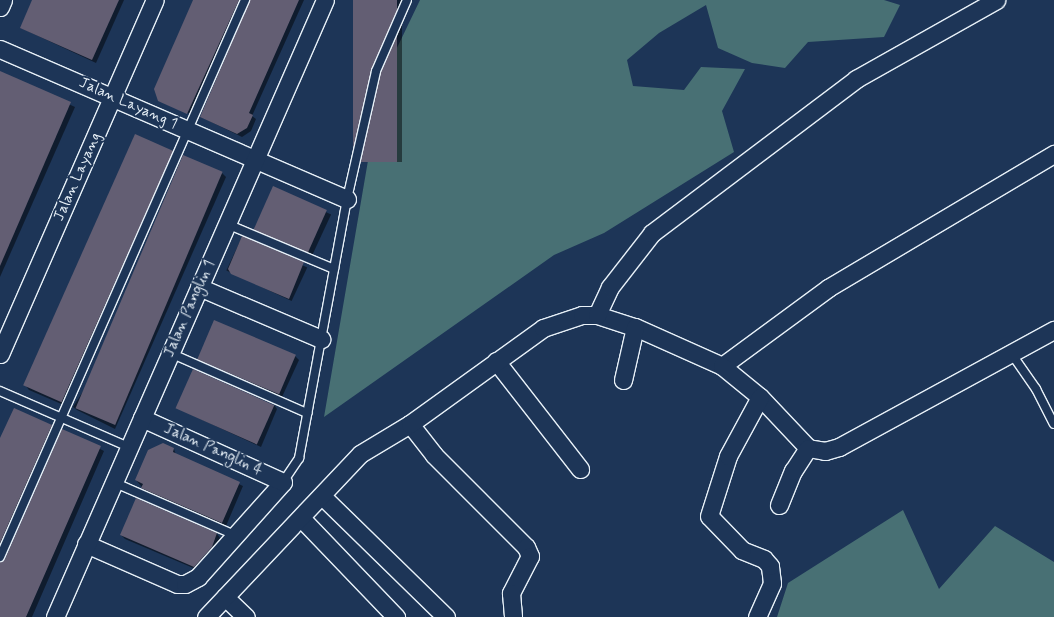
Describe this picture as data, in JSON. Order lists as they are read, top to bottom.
{
  "streets": {
    "street": [
      "Jalan Layang 1",
      "Jalan Layang",
      "Jalan Panglin 1",
      "Jalan Panglin 4"
    ]
  },
  "crossings": [
    ["Jalan Layang 1", "Jalan Layang"],
    ["Jalan Layang 1", "Jalan Panglin 1"],
    ["Jalan Panglin 1", "Jalan Panglin 4"]
  ]
}
